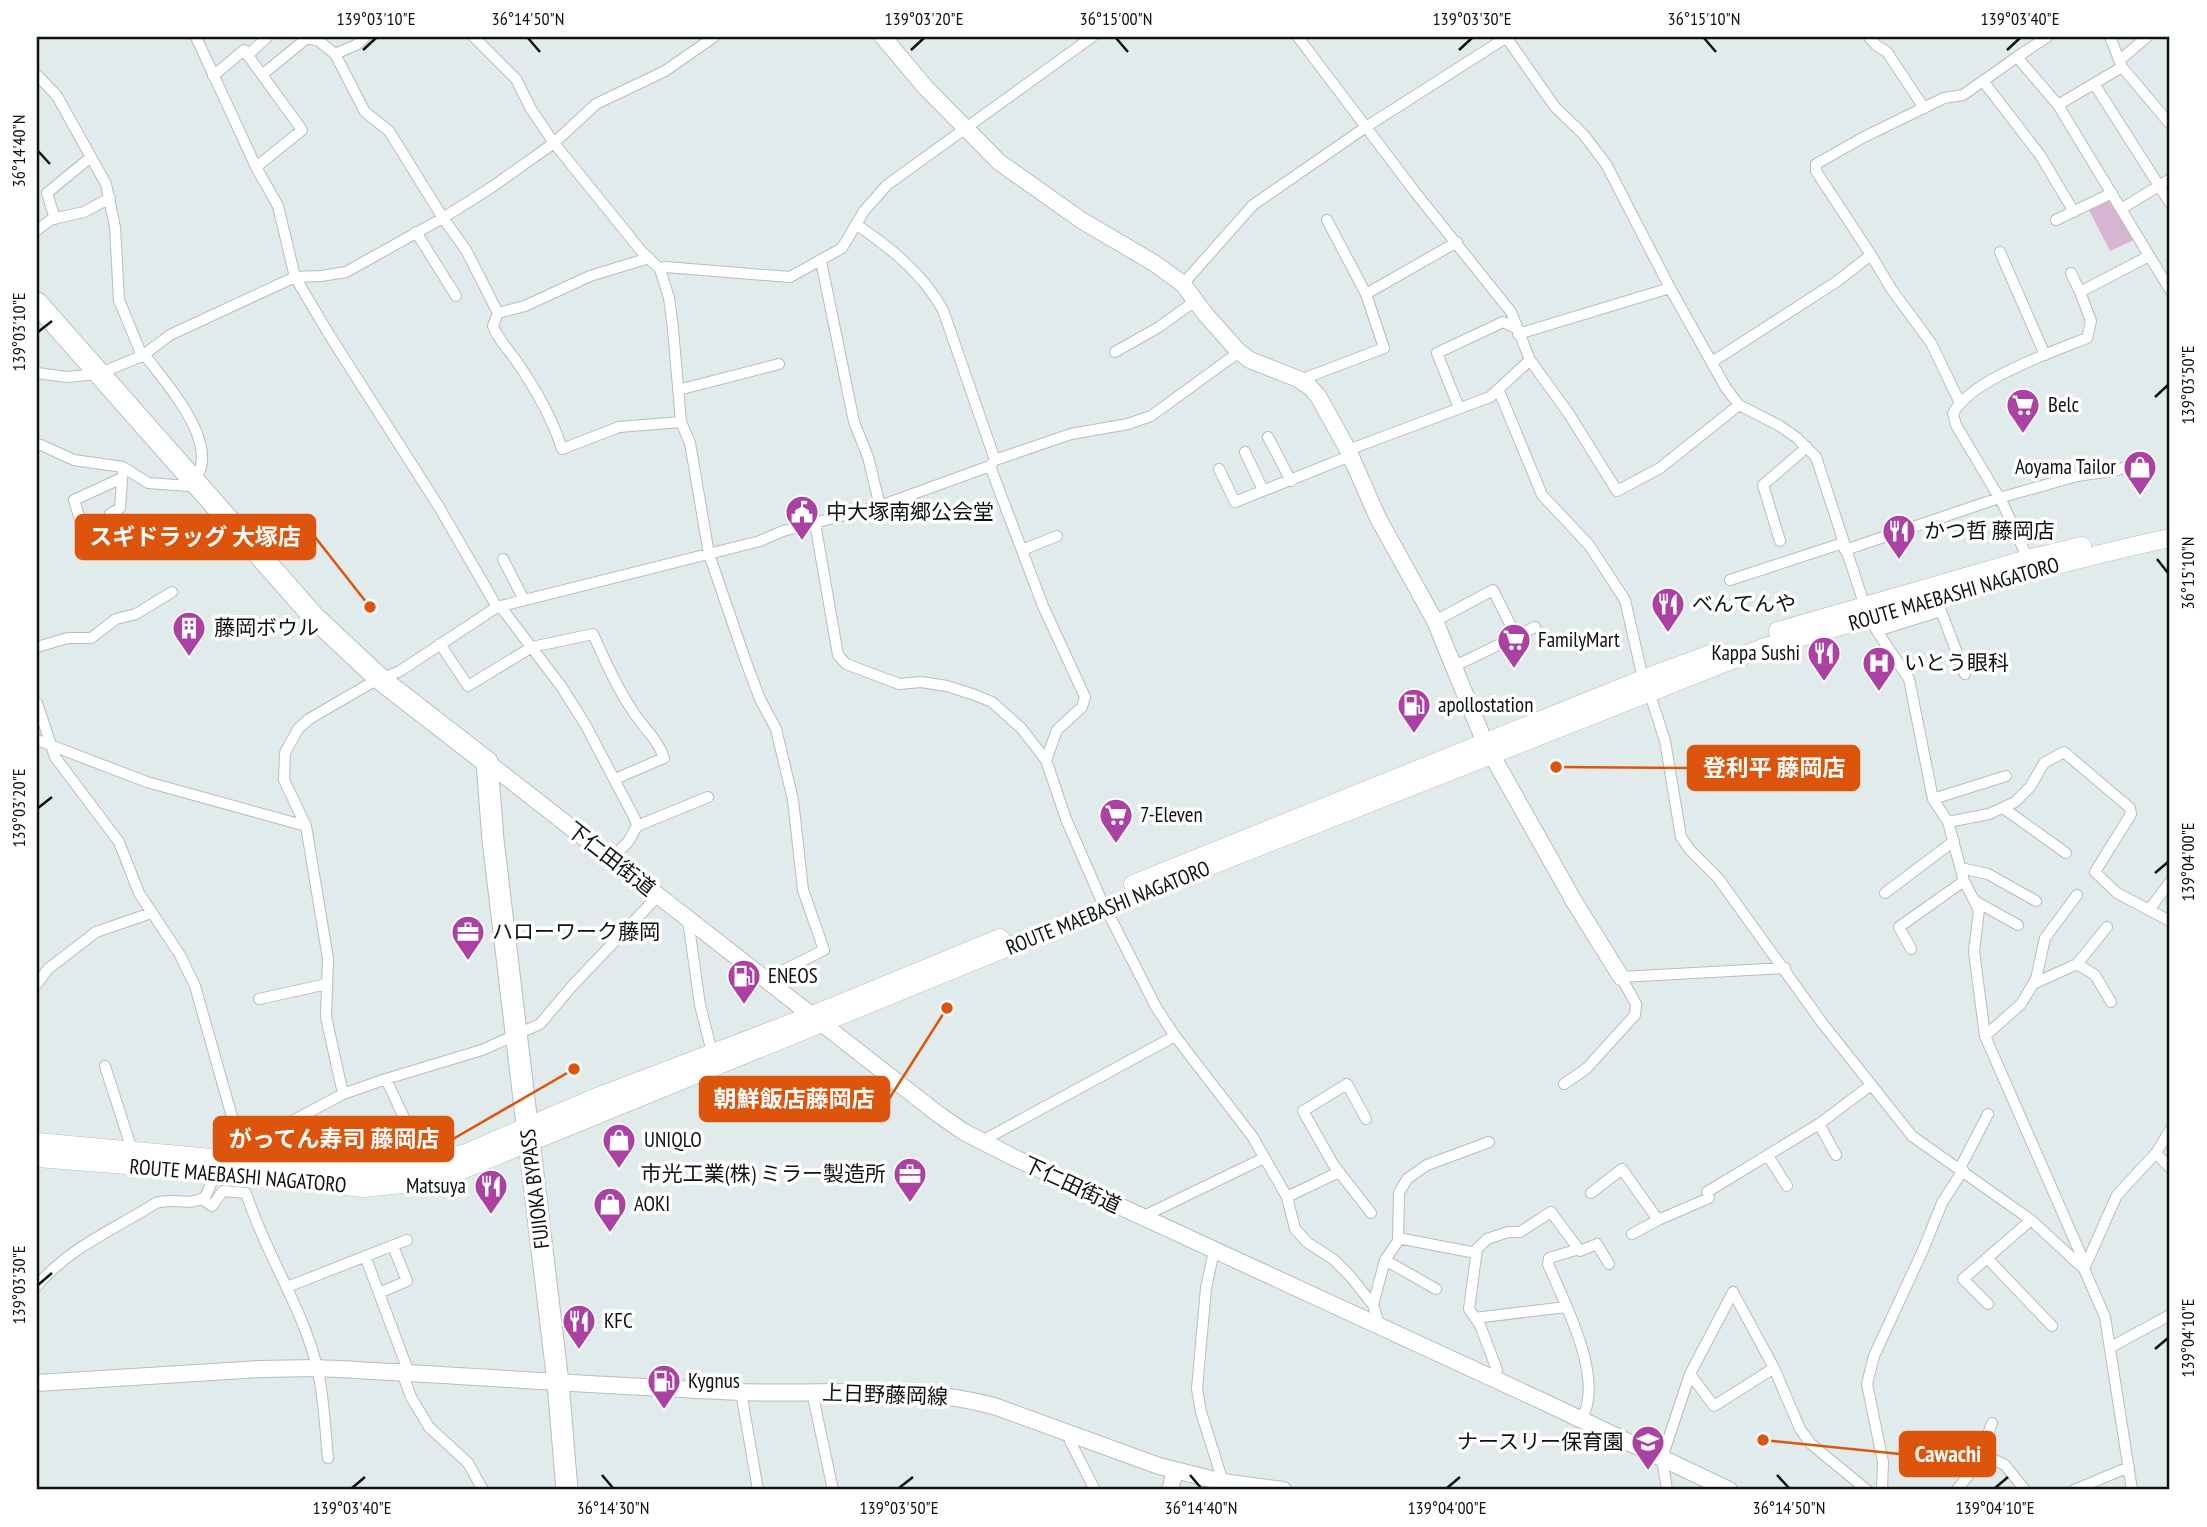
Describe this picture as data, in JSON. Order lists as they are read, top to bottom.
{
  "streets": {
    "highway": ["FUJIOKA BYPASS"],
    "main road": ["ROUTE MAEBASHI NAGATORO"],
    "street": ["下仁田街道", "上日野藤岡線"]
  },
  "crossings": [
    ["ROUTE MAEBASHI NAGATORO", "下仁田街道"],
    ["ROUTE MAEBASHI NAGATORO", "FUJIOKA BYPASS"],
    ["下仁田街道", "FUJIOKA BYPASS"],
    ["FUJIOKA BYPASS", "上日野藤岡線"]
  ],
  "places": {
    "supermarket": ["Belc", "FamilyMart", "7-Eleven"],
    "shop": ["Aoyama Tailor", "UNIQLO", "AOKI"],
    "public building": ["中大塚南郷公会堂"],
    "restaurant": [
      "かつ哲 藤岡店",
      "べんてんや",
      "Kappa Sushi",
      "Matsuya",
      "KFC"
    ],
    "other": [
      "スギドラッグ 大塚店",
      "登利平 藤岡店",
      "朝鮮飯店藤岡店",
      "がってん寿司 藤岡店",
      "Cawachi"
    ],
    "building": ["藤岡ボウル"],
    "hospital": ["いとう眼科"],
    "fuel station": ["apollostation", "ENEOS", "Kygnus"],
    "office": ["ハローワーク藤岡", "市光工業(株) ミラー製造所"],
    "school or university": ["ナースリー保育園"]
  },
  "coordinates": [
    "139°03'10\"E",
    "36°14'50\"N",
    "139°03'20\"E",
    "36°15'00\"N",
    "139°03'30\"E",
    "36°15'10\"N",
    "139°03'40\"E",
    "36°14'40\"N",
    "139°03'50\"E",
    "139°04'00\"E",
    "139°04'10\"E",
    "36°14'30\"N"
  ]
}
